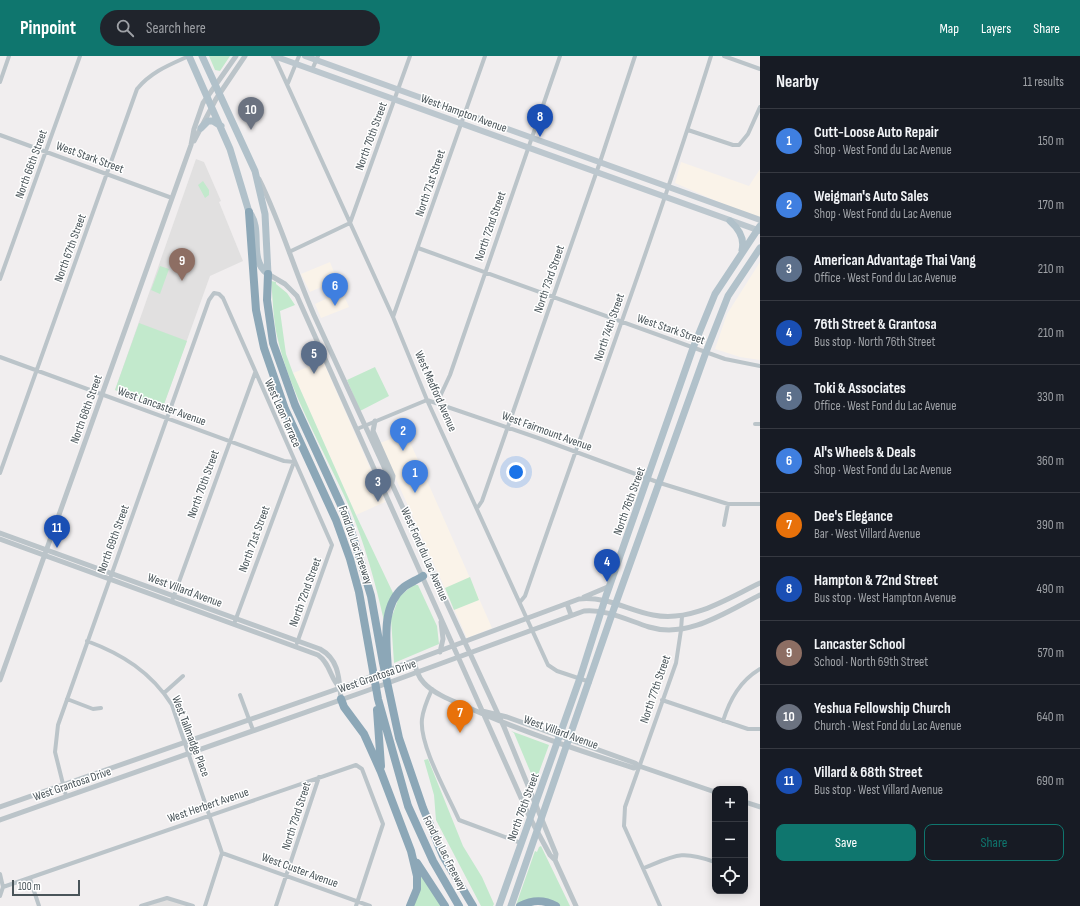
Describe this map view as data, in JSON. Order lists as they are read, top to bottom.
{
  "streets": {
    "highway": ["Fond du Lac Freeway"],
    "main road": ["West Hampton Avenue", "North 76th Street", "West Fond du Lac Avenue"],
    "street": [
      "North 70th Street",
      "West Stark Street",
      "North 66th Street",
      "North 71st Street",
      "North 72nd Street",
      "North 67th Street",
      "North 73rd Street",
      "North 74th Street",
      "West Medford Avenue",
      "West Lancaster Avenue",
      "North 68th Street",
      "West Leon Terrace",
      "West Fairmount Avenue",
      "North 69th Street",
      "West Villard Avenue",
      "West Grantosa Drive",
      "North 77th Street",
      "West Tallmadge Place",
      "West Herbert Avenue",
      "West Custer Avenue"
    ]
  },
  "crossings": [
    ["West Hampton Avenue", "North 70th Street"],
    ["West Hampton Avenue", "North 71st Street"],
    ["West Hampton Avenue", "North 72nd Street"],
    ["West Hampton Avenue", "North 73rd Street"],
    ["West Hampton Avenue", "North 74th Street"],
    ["West Hampton Avenue", "West Medford Avenue"],
    ["West Hampton Avenue", "North 76th Street"],
    ["North 70th Street", "West Medford Avenue"],
    ["North 70th Street", "West Lancaster Avenue"],
    ["North 70th Street", "West Leon Terrace"],
    ["North 70th Street", "West Villard Avenue"],
    ["West Stark Street", "North 66th Street"],
    ["West Stark Street", "North 71st Street"],
    ["West Stark Street", "North 72nd Street"],
    ["West Stark Street", "North 67th Street"],
    ["West Stark Street", "North 73rd Street"],
    ["West Stark Street", "North 74th Street"],
    ["West Stark Street", "North 68th Street"],
    ["West Stark Street", "North 76th Street"],
    ["North 71st Street", "West Medford Avenue"],
    ["North 71st Street", "West Lancaster Avenue"],
    ["North 71st Street", "West Leon Terrace"],
    ["North 71st Street", "West Villard Avenue"],
    ["North 72nd Street", "West Leon Terrace"],
    ["North 72nd Street", "West Fairmount Avenue"],
    ["North 72nd Street", "West Villard Avenue"],
    ["North 67th Street", "West Lancaster Avenue"],
    ["North 73rd Street", "West Medford Avenue"],
    ["North 73rd Street", "West Fairmount Avenue"],
    ["North 73rd Street", "West Herbert Avenue"],
    ["North 73rd Street", "West Custer Avenue"],
    ["North 74th Street", "West Medford Avenue"],
    ["North 74th Street", "West Fairmount Avenue"],
    ["West Medford Avenue", "West Fairmount Avenue"],
    ["West Medford Avenue", "North 76th Street"],
    ["West Medford Avenue", "West Grantosa Drive"],
    ["West Lancaster Avenue", "North 68th Street"],
    ["West Lancaster Avenue", "West Leon Terrace"],
    ["West Lancaster Avenue", "North 69th Street"],
    ["North 68th Street", "West Fond du Lac Avenue"],
    ["North 68th Street", "West Villard Avenue"],
    ["West Leon Terrace", "North 69th Street"],
    ["West Fairmount Avenue", "North 76th Street"],
    ["North 76th Street", "West Fond du Lac Avenue"],
    ["North 76th Street", "West Villard Avenue"],
    ["North 76th Street", "West Grantosa Drive"],
    ["North 69th Street", "West Villard Avenue"],
    ["North 69th Street", "West Grantosa Drive"],
    ["North 69th Street", "West Tallmadge Place"],
    ["Fond du Lac Freeway", "West Fond du Lac Avenue"],
    ["West Fond du Lac Avenue", "West Villard Avenue"],
    ["West Fond du Lac Avenue", "West Grantosa Drive"],
    ["West Villard Avenue", "West Grantosa Drive"],
    ["West Villard Avenue", "North 77th Street"],
    ["West Grantosa Drive", "North 77th Street"],
    ["West Grantosa Drive", "West Tallmadge Place"],
    ["West Tallmadge Place", "West Herbert Avenue"],
    ["West Tallmadge Place", "West Custer Avenue"],
    ["West Herbert Avenue", "West Custer Avenue"]
  ],
  "scale_bar": "100 m",
  "page": {
    "header": "Pinpoint",
    "search": "Search here",
    "nav": ["Map", "Layers", "Share"],
    "heading": ["Nearby", "11 results"],
    "pins": [
      "10",
      "8",
      "9",
      "6",
      "5",
      "2",
      "1",
      "3",
      "11",
      "4",
      "7"
    ],
    "list": [
      {
        "mark": "1",
        "name": "Cutt-Loose Auto Repair",
        "note": "Shop · West Fond du Lac Avenue",
        "value": "150 m"
      },
      {
        "mark": "2",
        "name": "Weigman's Auto Sales",
        "note": "Shop · West Fond du Lac Avenue",
        "value": "170 m"
      },
      {
        "mark": "3",
        "name": "American Advantage Thai Vang",
        "note": "Office · West Fond du Lac Avenue",
        "value": "210 m"
      },
      {
        "mark": "4",
        "name": "76th Street & Grantosa",
        "note": "Bus stop · North 76th Street",
        "value": "210 m"
      },
      {
        "mark": "5",
        "name": "Toki & Associates",
        "note": "Office · West Fond du Lac Avenue",
        "value": "330 m"
      },
      {
        "mark": "6",
        "name": "Al's Wheels & Deals",
        "note": "Shop · West Fond du Lac Avenue",
        "value": "360 m"
      },
      {
        "mark": "7",
        "name": "Dee's Elegance",
        "note": "Bar · West Villard Avenue",
        "value": "390 m"
      },
      {
        "mark": "8",
        "name": "Hampton & 72nd Street",
        "note": "Bus stop · West Hampton Avenue",
        "value": "490 m"
      },
      {
        "mark": "9",
        "name": "Lancaster School",
        "note": "School · North 69th Street",
        "value": "570 m"
      },
      {
        "mark": "10",
        "name": "Yeshua Fellowship Church",
        "note": "Church · West Fond du Lac Avenue",
        "value": "640 m"
      },
      {
        "mark": "11",
        "name": "Villard & 68th Street",
        "note": "Bus stop · West Villard Avenue",
        "value": "690 m"
      }
    ],
    "map_buttons": ["+", "−"],
    "buttons": ["Save", "Share"],
    "scale": "100 m"
  }
}
